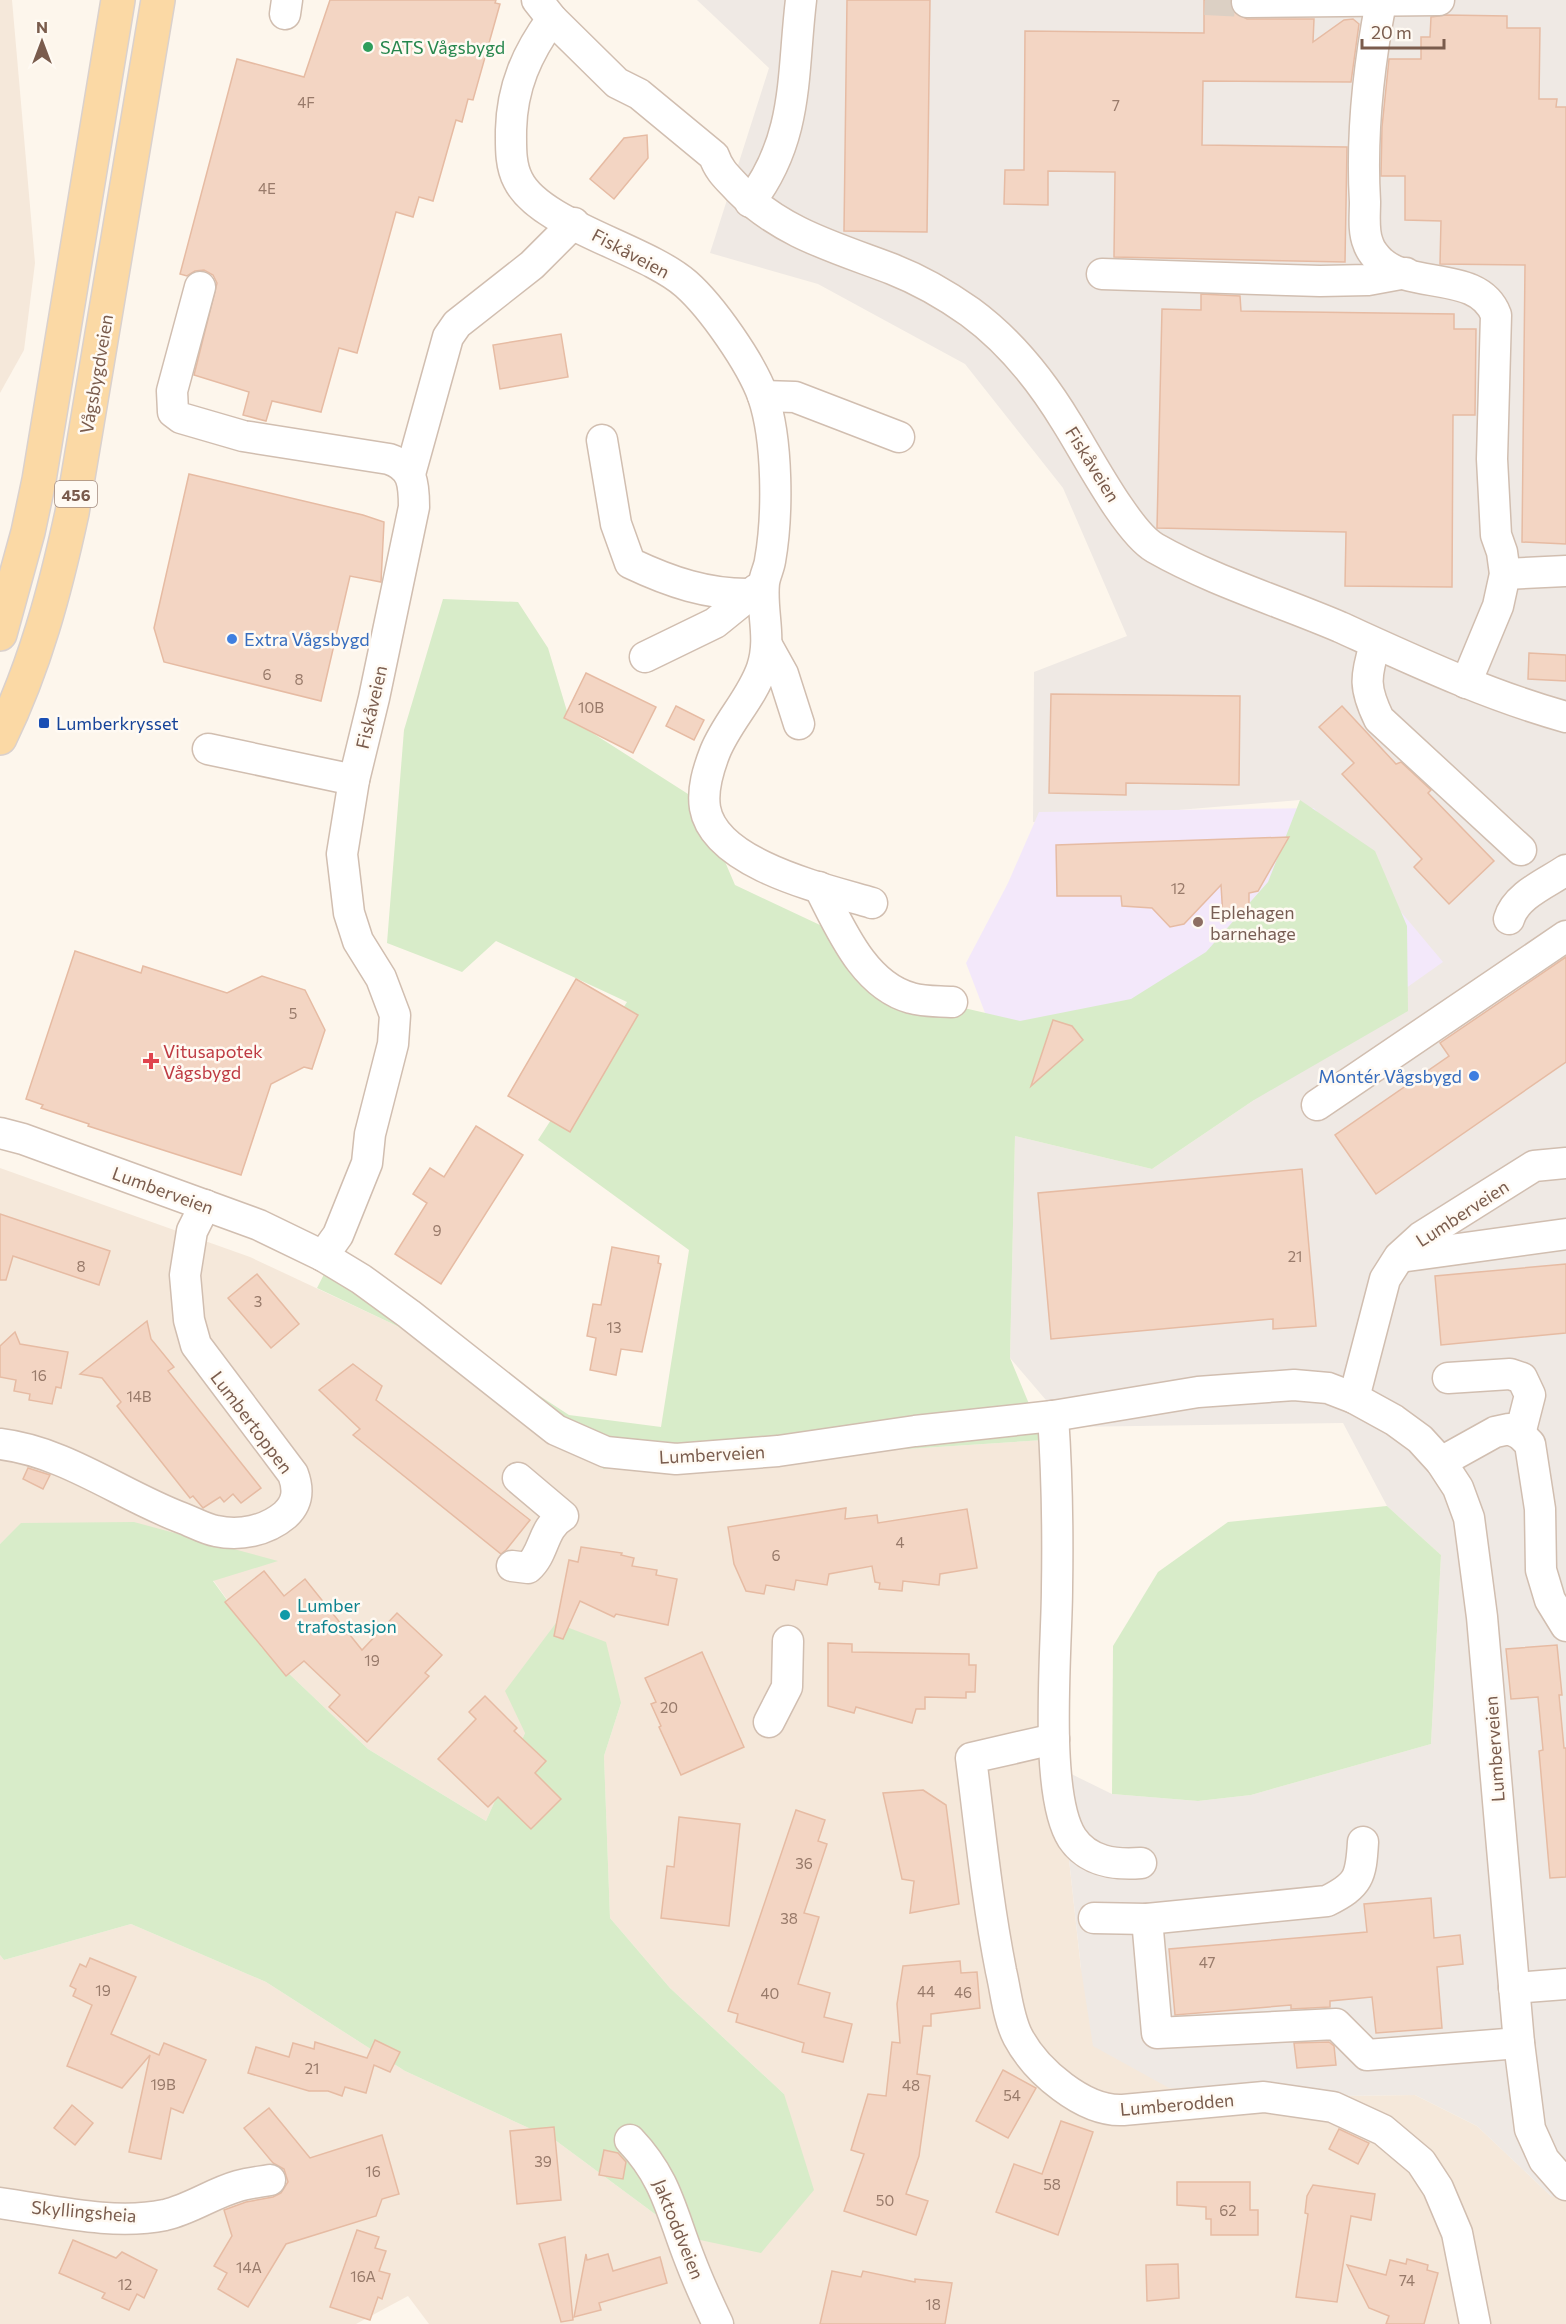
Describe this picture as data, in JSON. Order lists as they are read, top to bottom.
{
  "streets": {
    "main road": ["Vågsbygdveien", "456"],
    "street": [
      "Fiskåveien",
      "Lumberveien",
      "Lumbertoppen",
      "Lumberodden",
      "Skyllingsheia",
      "Jaktoddveien"
    ]
  },
  "crossings": [
    ["Fiskåveien", "Lumberveien"],
    ["Vågsbygdveien", "456"],
    ["Lumberveien", "Lumbertoppen"]
  ],
  "places": {
    "other": [
      "SATS Vågsbygd",
      "Extra Vågsbygd",
      "Eplehagen barnehage",
      "Montér Vågsbygd",
      "Lumber trafostasjon"
    ],
    "transit": ["Lumberkrysset"],
    "health": ["Vitusapotek Vågsbygd"]
  },
  "house_numbers": [
    "4F",
    "7",
    "4E",
    "6",
    "8",
    "10B",
    "12",
    "5",
    "9",
    "21",
    "8",
    "3",
    "13",
    "16",
    "14B",
    "4",
    "6",
    "19",
    "20",
    "36",
    "38",
    "47",
    "19",
    "44",
    "46",
    "40",
    "21",
    "19B",
    "48",
    "54",
    "39",
    "16",
    "58",
    "50",
    "62",
    "14A",
    "16A",
    "74",
    "12",
    "18"
  ],
  "scale_bar": "20 m",
  "north": "top"
}
